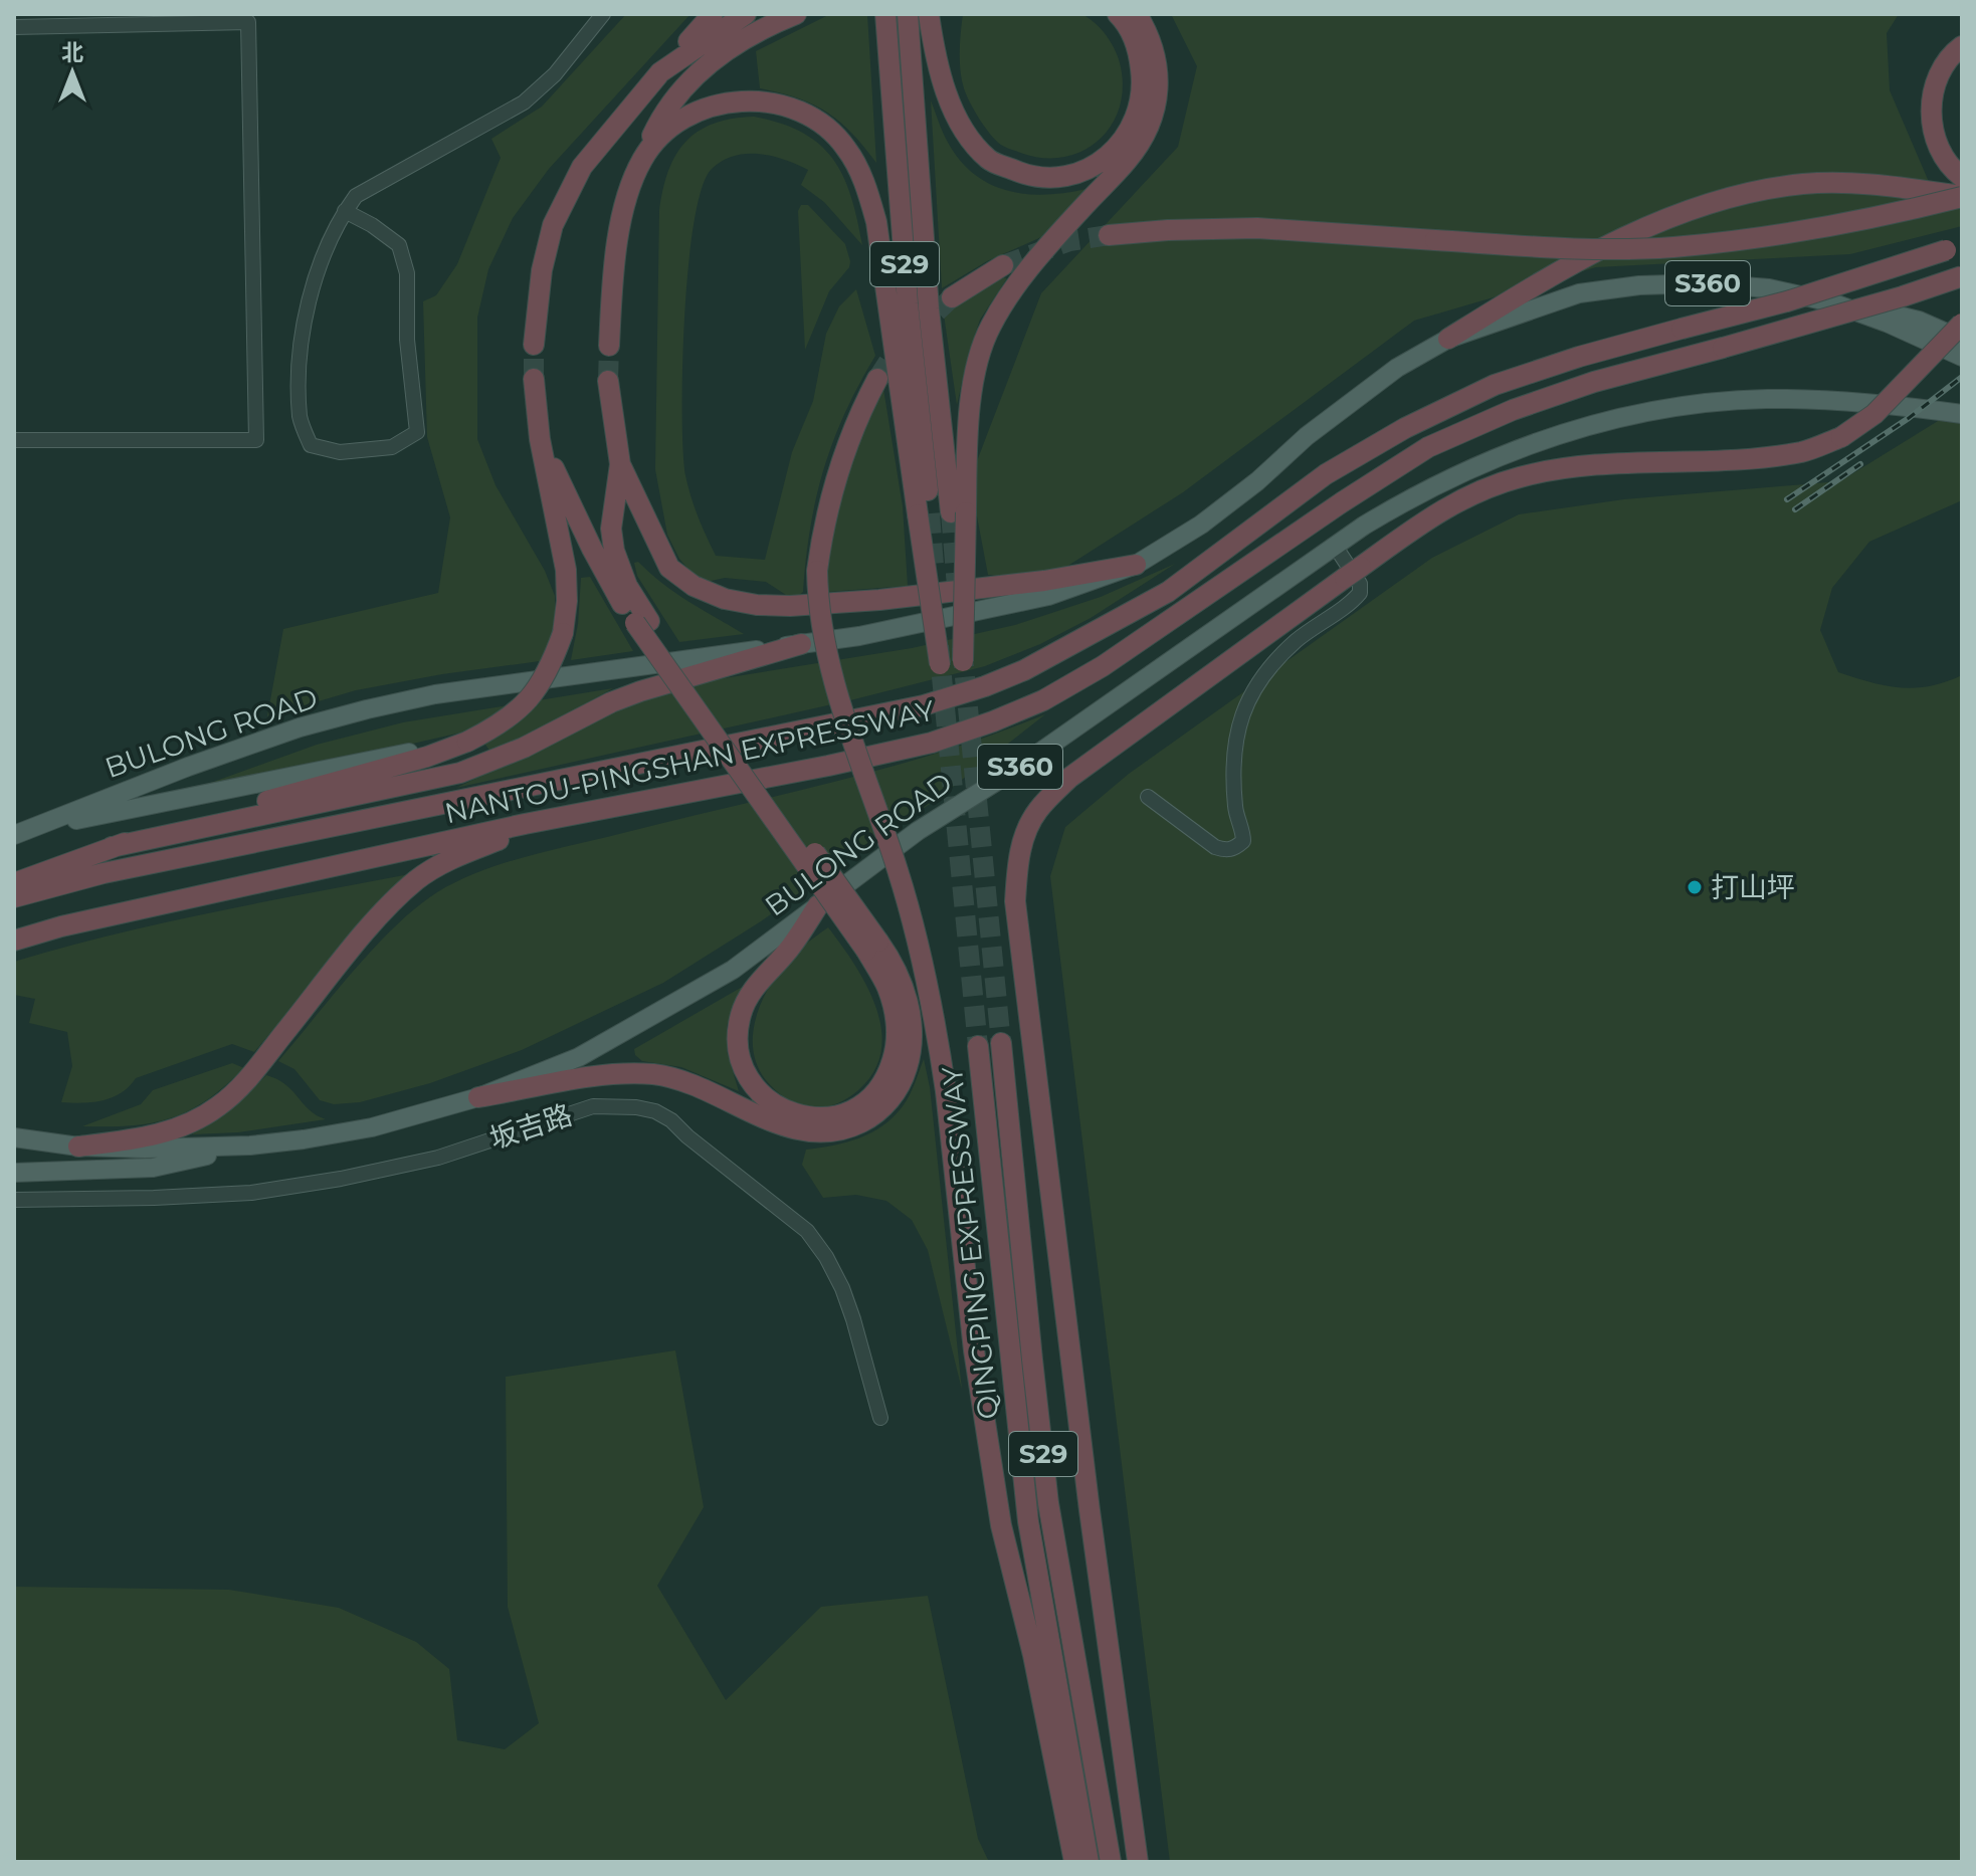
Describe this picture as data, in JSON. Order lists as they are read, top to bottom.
{
  "streets": {
    "highway": ["S29", "NANTOU-PINGSHAN EXPRESSWAY", "QINGPING EXPRESSWAY"],
    "main road": ["S360", "BULONG ROAD"],
    "street": ["坂吉路"]
  },
  "places": ["打山坪"],
  "north": "top"
}
